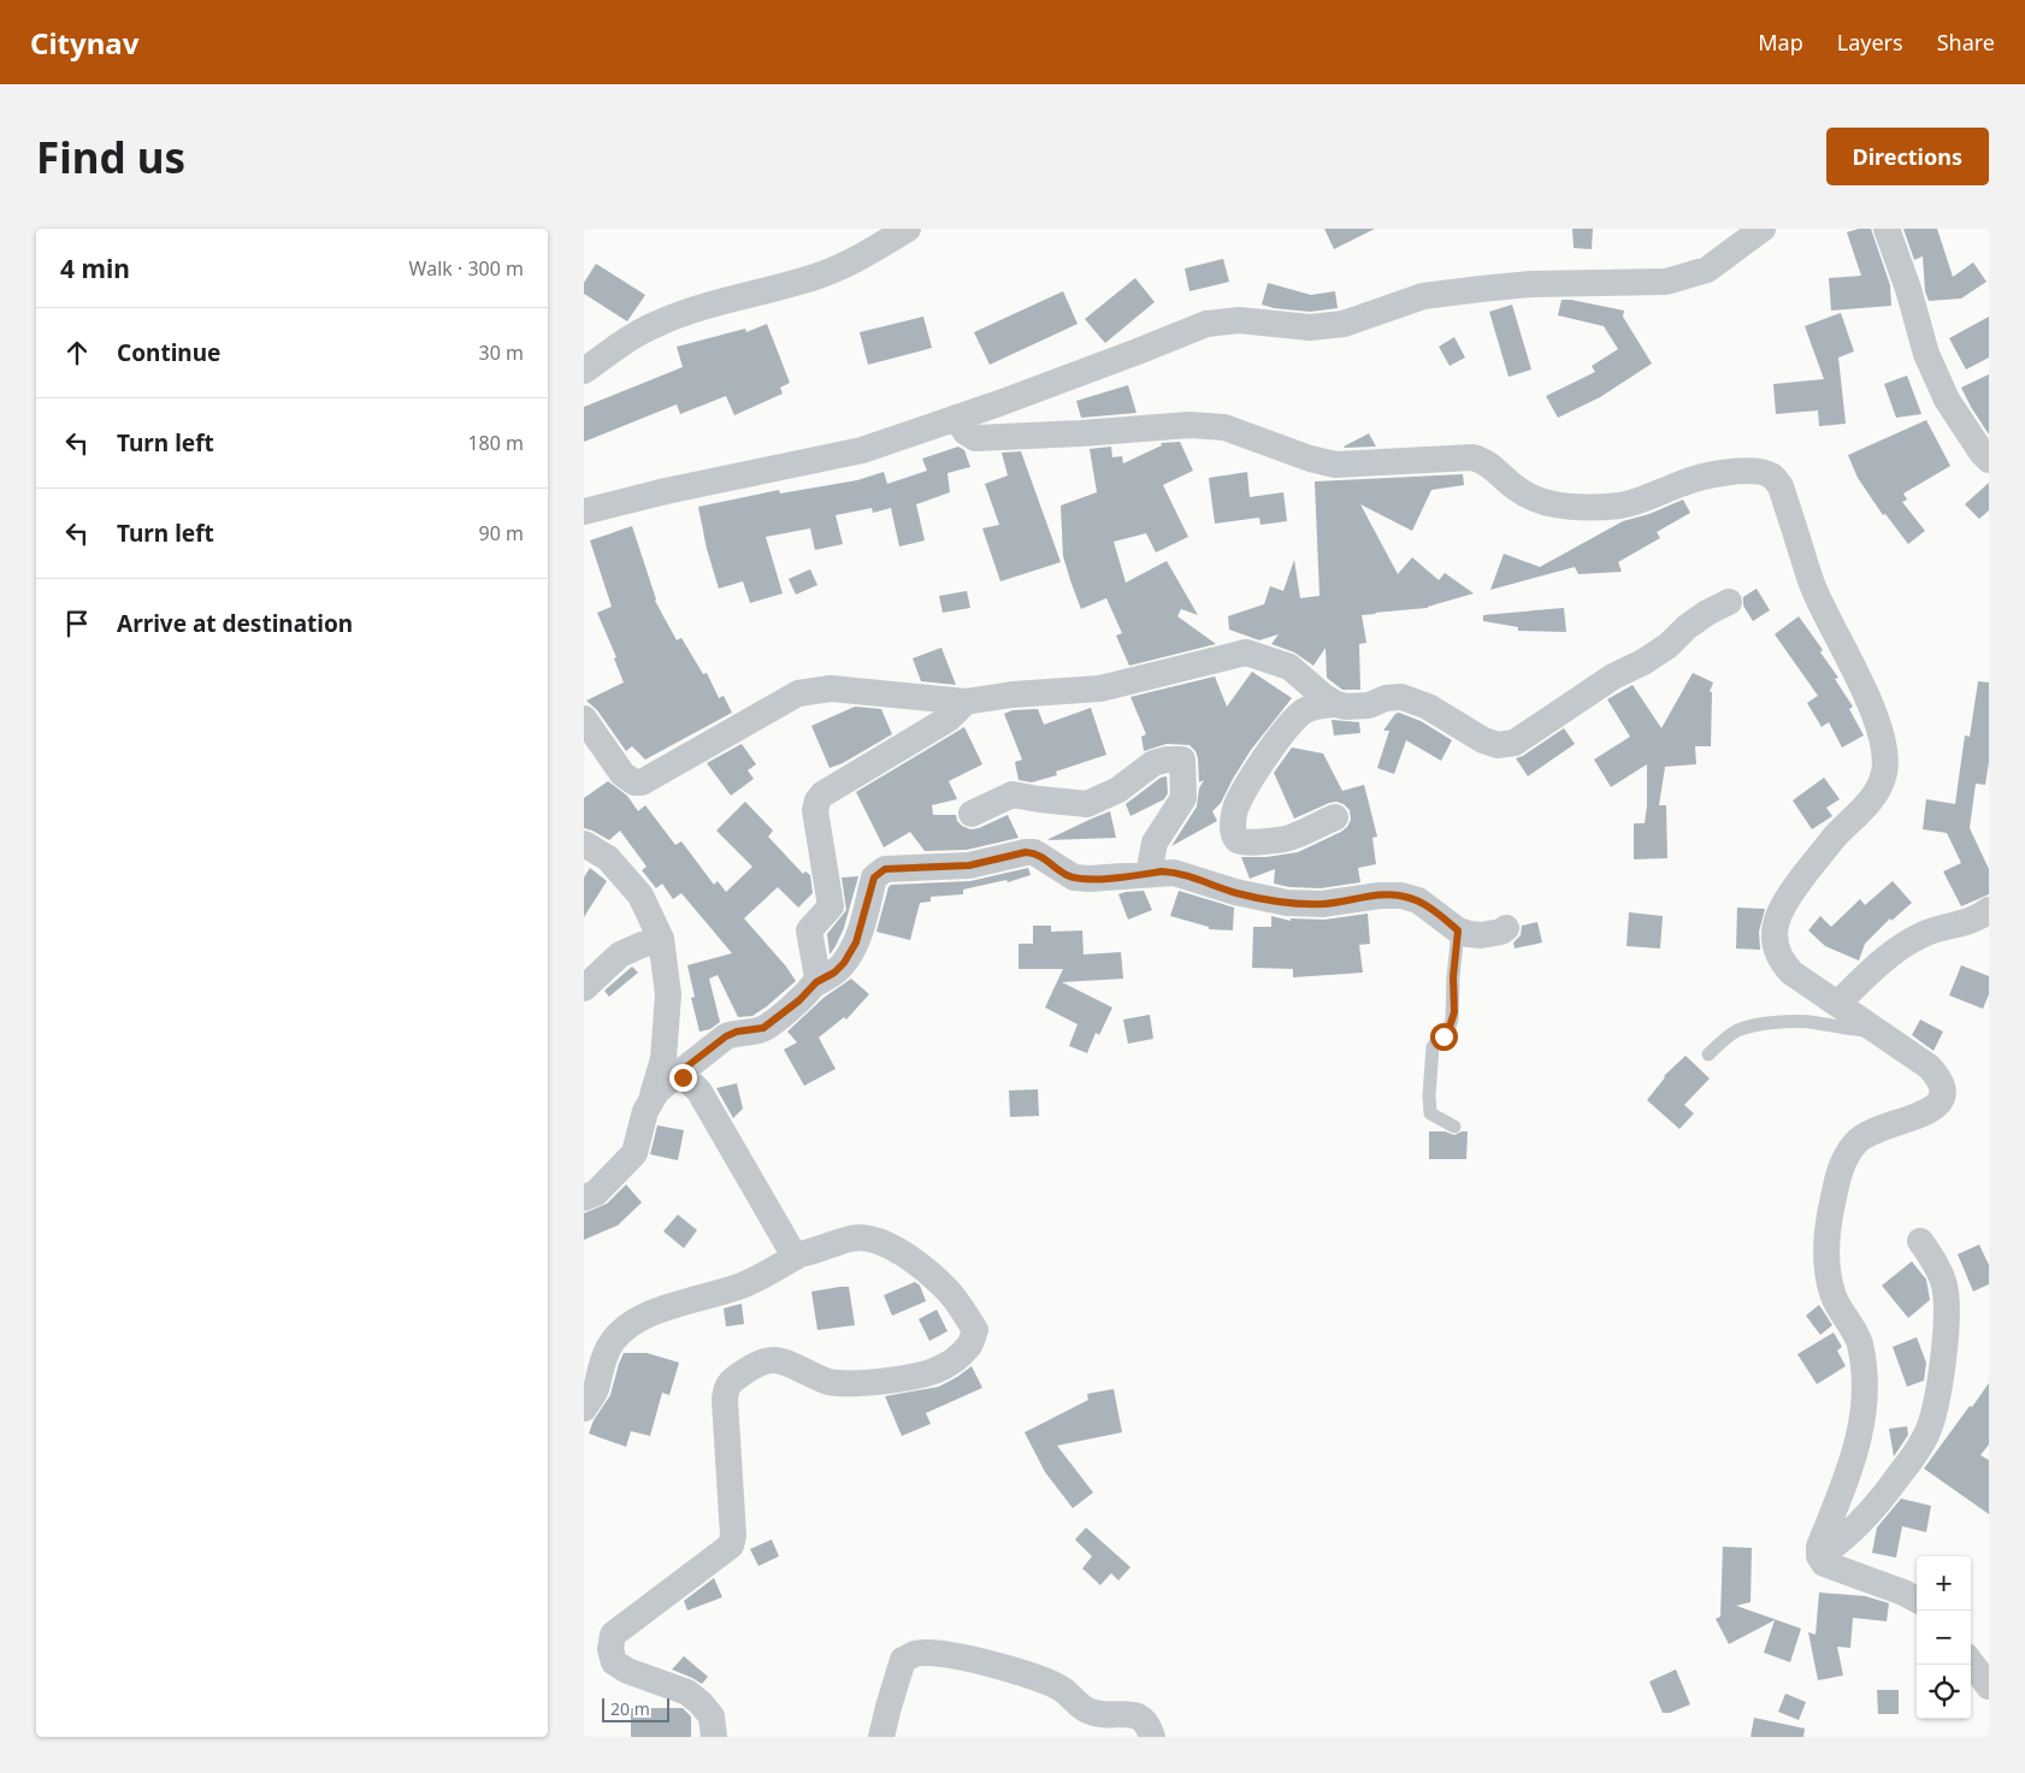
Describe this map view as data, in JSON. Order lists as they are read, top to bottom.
{
  "scale_bar": "20 m",
  "page": {
    "header": "Citynav",
    "nav": ["Map", "Layers", "Share"],
    "buttons": "Directions",
    "title": "Find us",
    "heading": ["4 min", "Walk · 300 m"],
    "list": [
      ["Continue", "30 m"],
      ["Turn left", "180 m"],
      ["Turn left", "90 m"],
      "Arrive at destination"
    ],
    "map_buttons": ["+", "−"],
    "scale": "20 m"
  }
}
